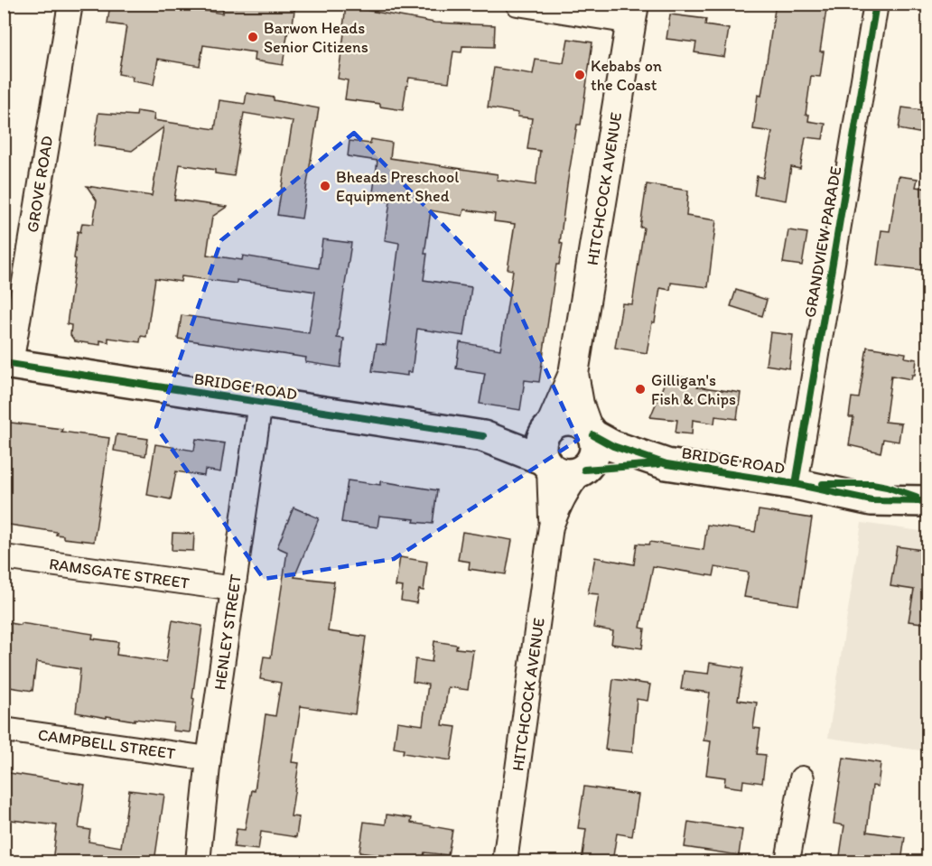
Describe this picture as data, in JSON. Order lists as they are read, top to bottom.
{
  "streets": {
    "main road": ["BRIDGE ROAD"],
    "street": [
      "GROVE ROAD",
      "HITCHCOCK AVENUE",
      "GRANDVIEW PARADE",
      "RAMSGATE STREET",
      "HENLEY STREET",
      "CAMPBELL STREET"
    ]
  },
  "crossings": [
    ["GROVE ROAD", "BRIDGE ROAD"],
    ["HITCHCOCK AVENUE", "BRIDGE ROAD"],
    ["GRANDVIEW PARADE", "BRIDGE ROAD"],
    ["BRIDGE ROAD", "HENLEY STREET"],
    ["RAMSGATE STREET", "HENLEY STREET"],
    ["HENLEY STREET", "CAMPBELL STREET"]
  ],
  "places": [
    "Barwon Heads Senior Citizens",
    "Kebabs on the Coast",
    "Bheads Preschool Equipment Shed",
    "Gilligan's Fish & Chips"
  ]
}
